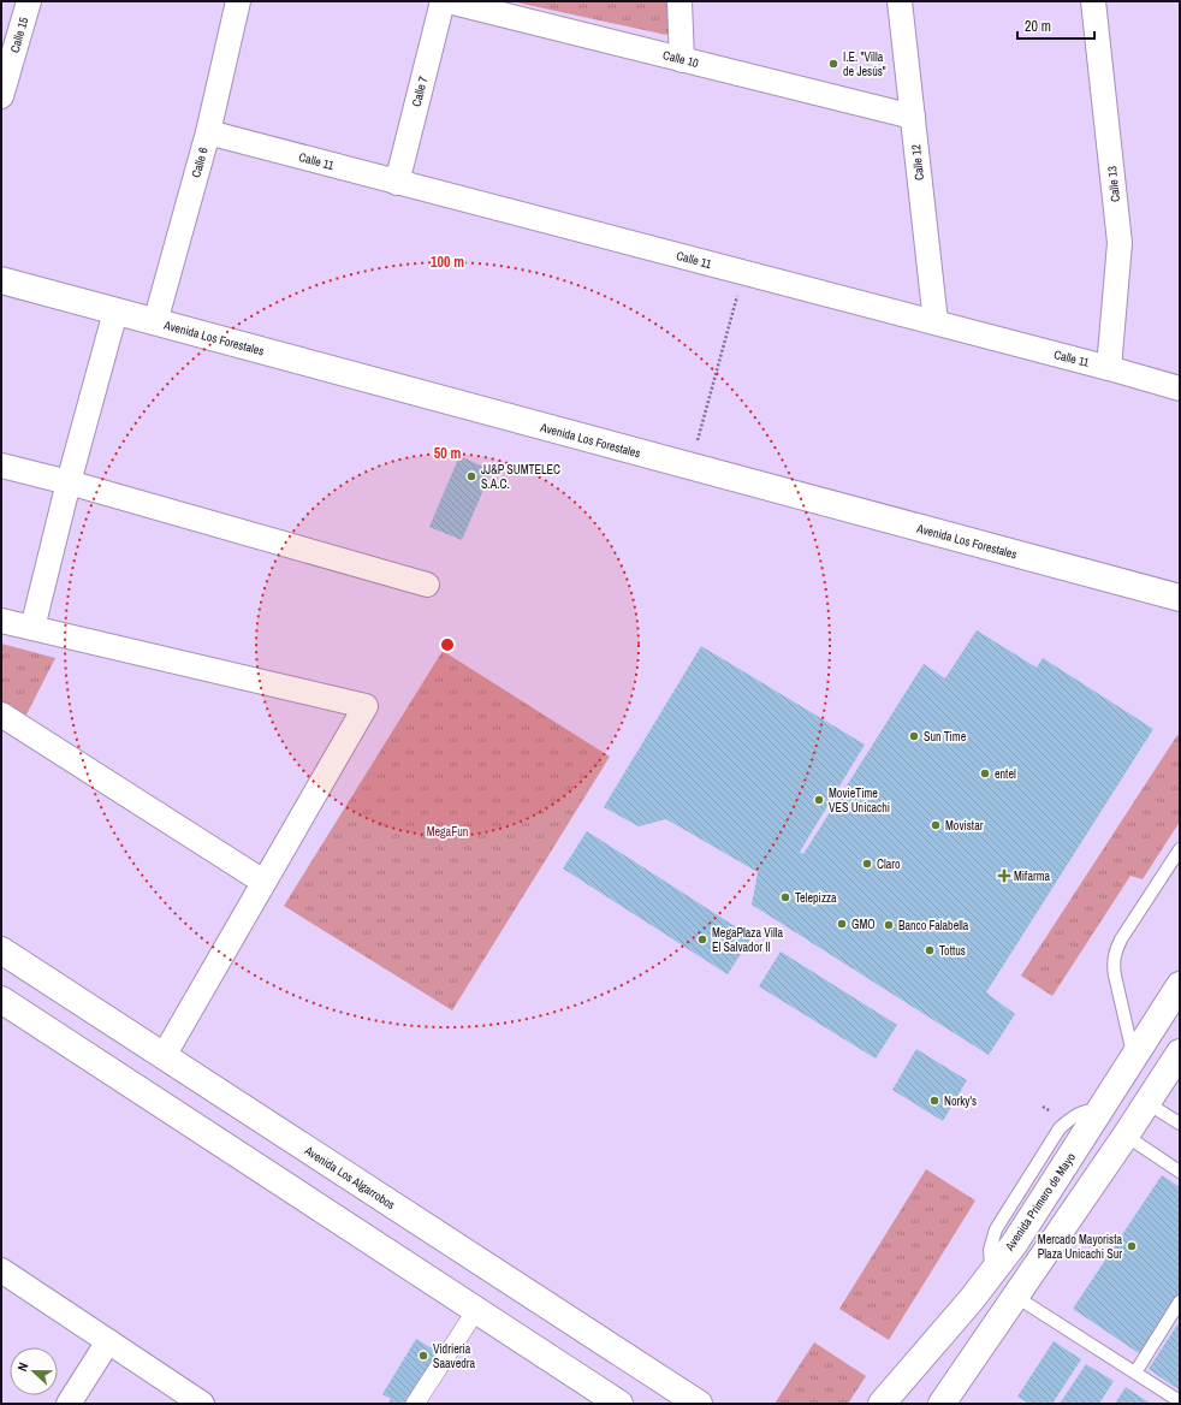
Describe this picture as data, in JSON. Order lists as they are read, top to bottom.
{
  "streets": {
    "street": [
      "Calle 15",
      "Calle 10",
      "Calle 7",
      "Calle 11",
      "Calle 6",
      "Calle 12",
      "Calle 13",
      "Avenida Los Forestales",
      "Avenida Los Algarrobos",
      "Avenida Primero de Mayo"
    ]
  },
  "crossings": [
    ["Calle 10", "Calle 12"],
    ["Calle 7", "Calle 11"],
    ["Calle 11", "Calle 6"],
    ["Calle 11", "Calle 12"],
    ["Calle 11", "Calle 13"],
    ["Calle 6", "Avenida Los Forestales"]
  ],
  "parks": ["MegaFun"],
  "places": {
    "other": [
      "I.E. \"Villa de Jesús\"",
      "JJ&P SUMTELEC S.A.C.",
      "Sun Time",
      "entel",
      "MovieTime VES Unicachi",
      "Movistar",
      "Claro",
      "Telepizza",
      "GMO",
      "Banco Falabella",
      "MegaPlaza Villa El Salvador II",
      "Tottus",
      "Norky's",
      "Mercado Mayorista Plaza Unicachi Sur",
      "Vidrieria Saavedra"
    ],
    "health": ["Mifarma"]
  },
  "scale_bar": "20 m",
  "north": "left",
  "rings": ["100 m", "50 m"]
}
